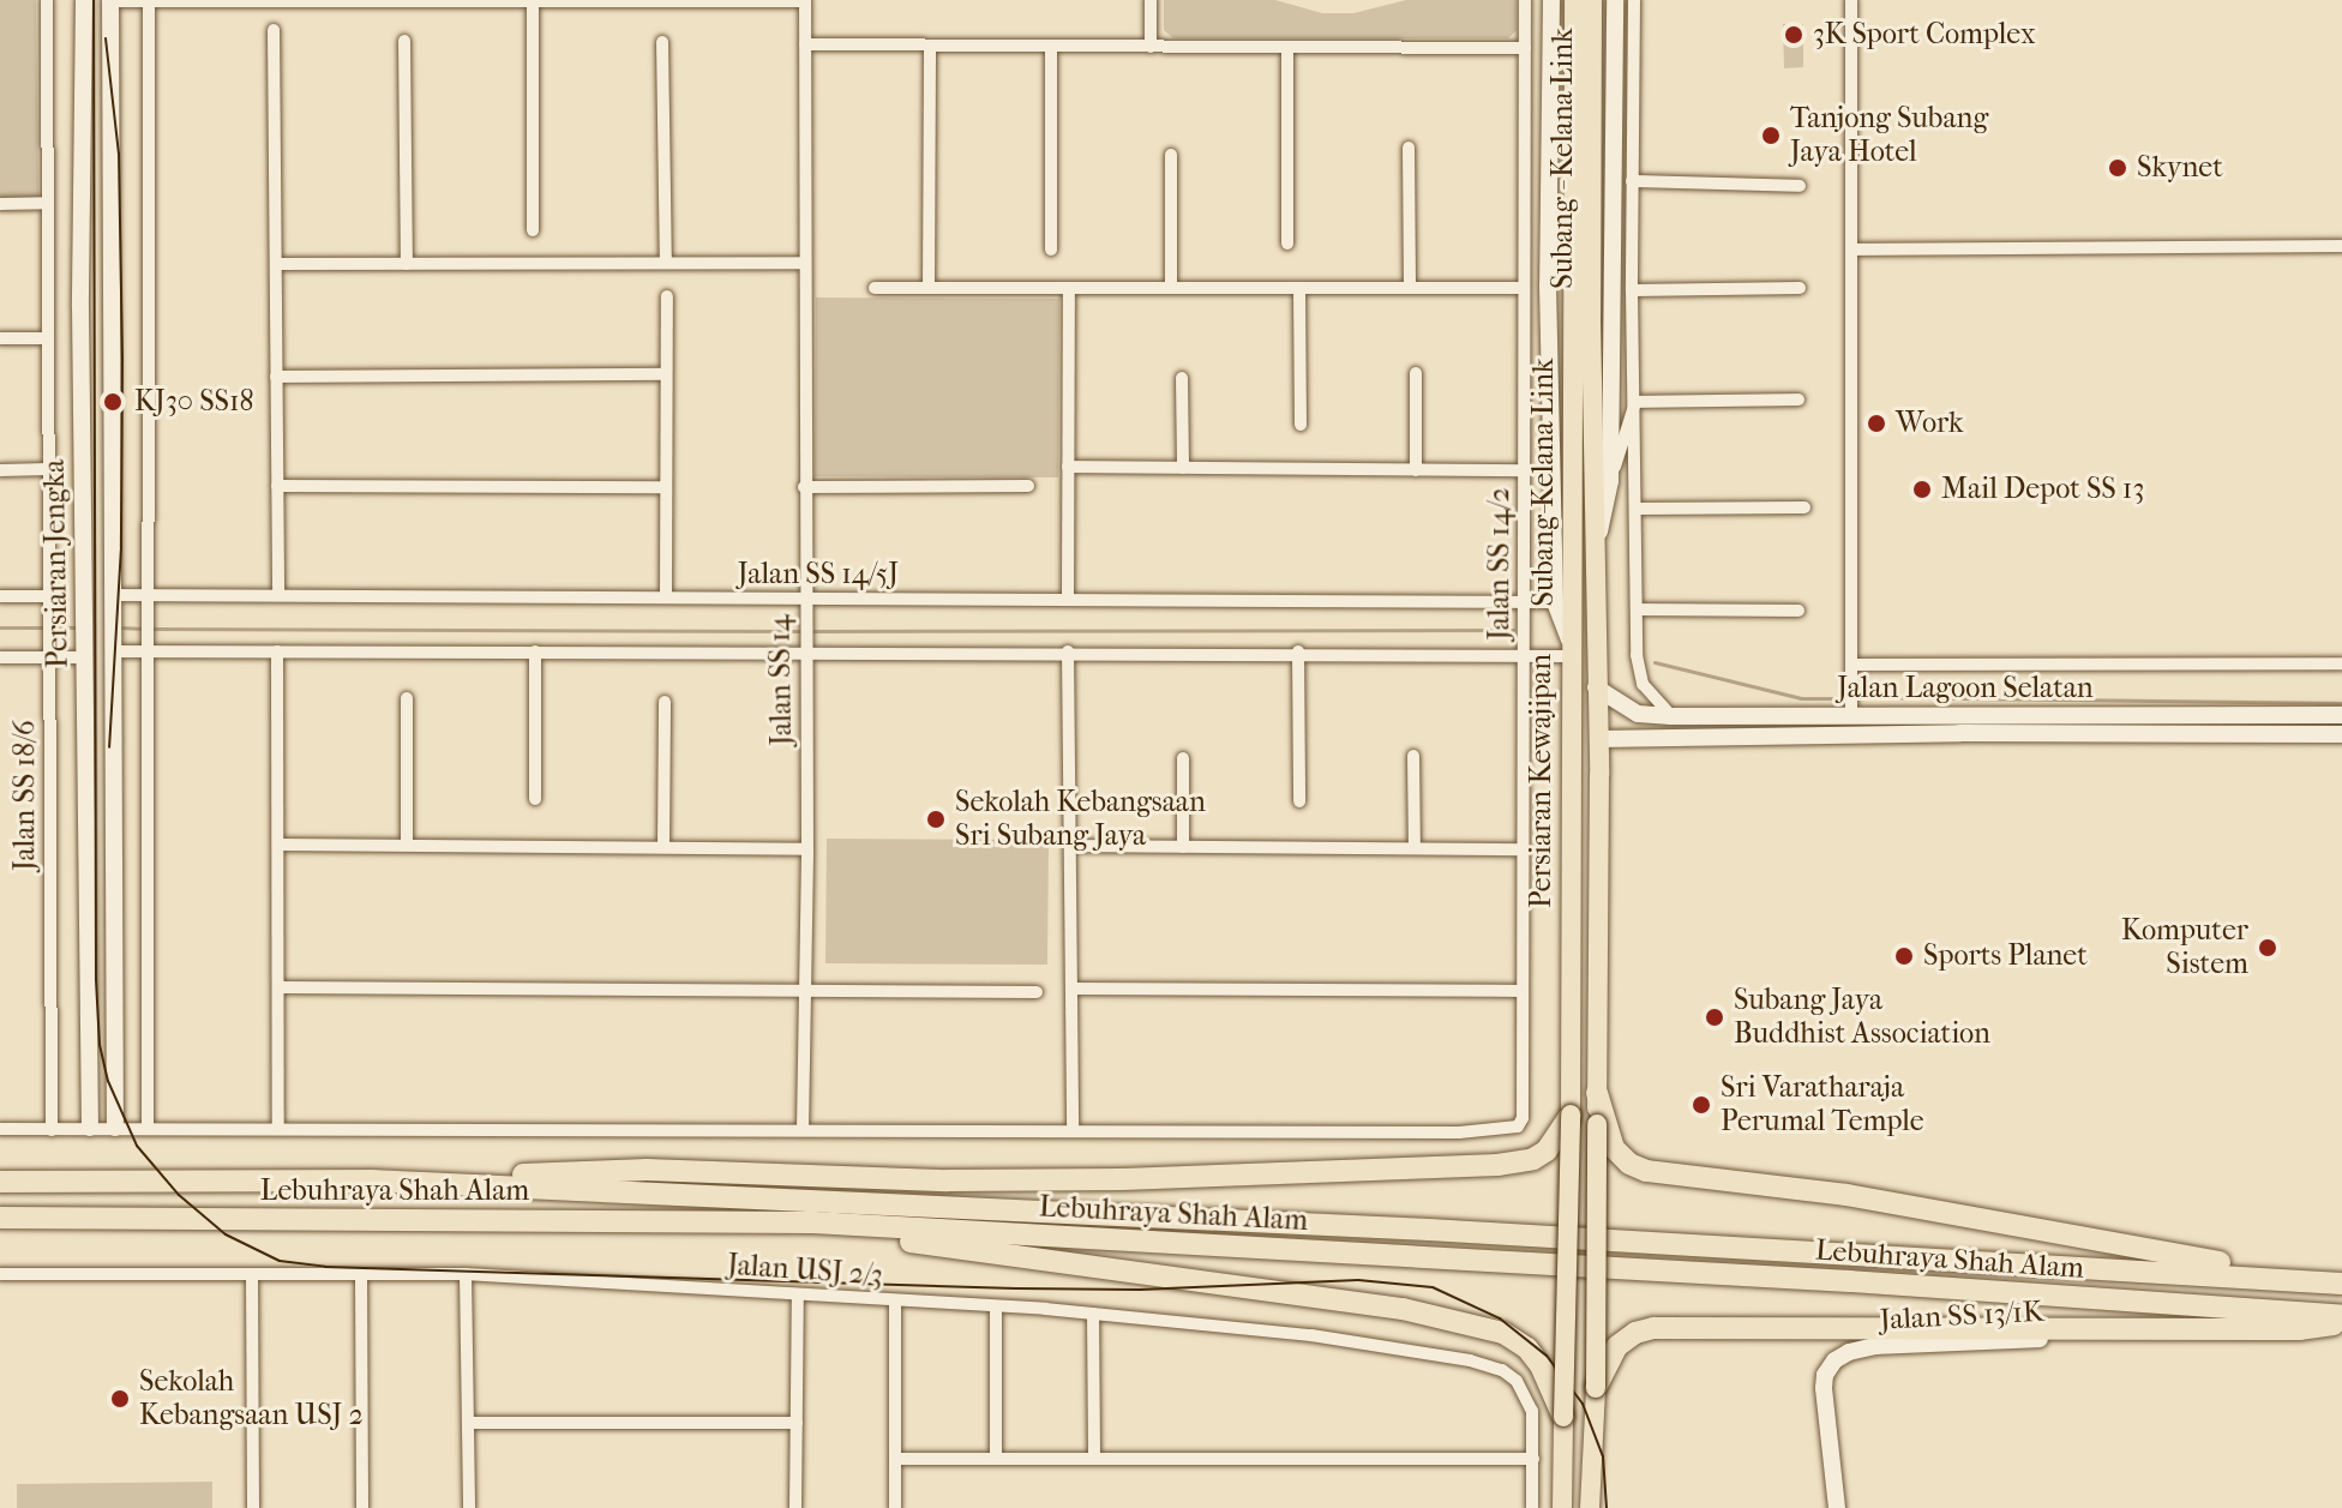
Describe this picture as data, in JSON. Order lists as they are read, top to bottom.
{
  "streets": {
    "highway": ["Lebuhraya Shah Alam"],
    "main road": [
      "Subang - Kelana Link",
      "Subang-Kelana Link",
      "Persiaran Jengka",
      "Jalan Lagoon Selatan",
      "Persiaran Kewajipan",
      "Jalan SS 13/1K"
    ],
    "street": [
      "Jalan SS 14/2",
      "Jalan SS 14/5J",
      "Jalan SS 14",
      "Jalan SS 18/6",
      "Jalan USJ 2/3"
    ]
  },
  "crossings": [
    ["Subang - Kelana Link", "Subang-Kelana Link"],
    ["Subang-Kelana Link", "Persiaran Kewajipan"],
    ["Persiaran Jengka", "Jalan SS 14/5J"],
    ["Jalan SS 14/2", "Jalan SS 14/5J"],
    ["Jalan SS 14/5J", "Jalan SS 14"],
    ["Jalan SS 14/5J", "Persiaran Kewajipan"],
    ["Jalan Lagoon Selatan", "Persiaran Kewajipan"]
  ],
  "places": [
    "3K Sport Complex",
    "Tanjong Subang Jaya Hotel",
    "Skynet",
    "KJ30 SS18",
    "Work",
    "Mail Depot SS 13",
    "Sekolah Kebangsaan Sri Subang Jaya",
    "Komputer Sistem",
    "Sports Planet",
    "Subang Jaya Buddhist Association",
    "Sri Varatharaja Perumal Temple",
    "Sekolah Kebangsaan USJ 2"
  ]
}
